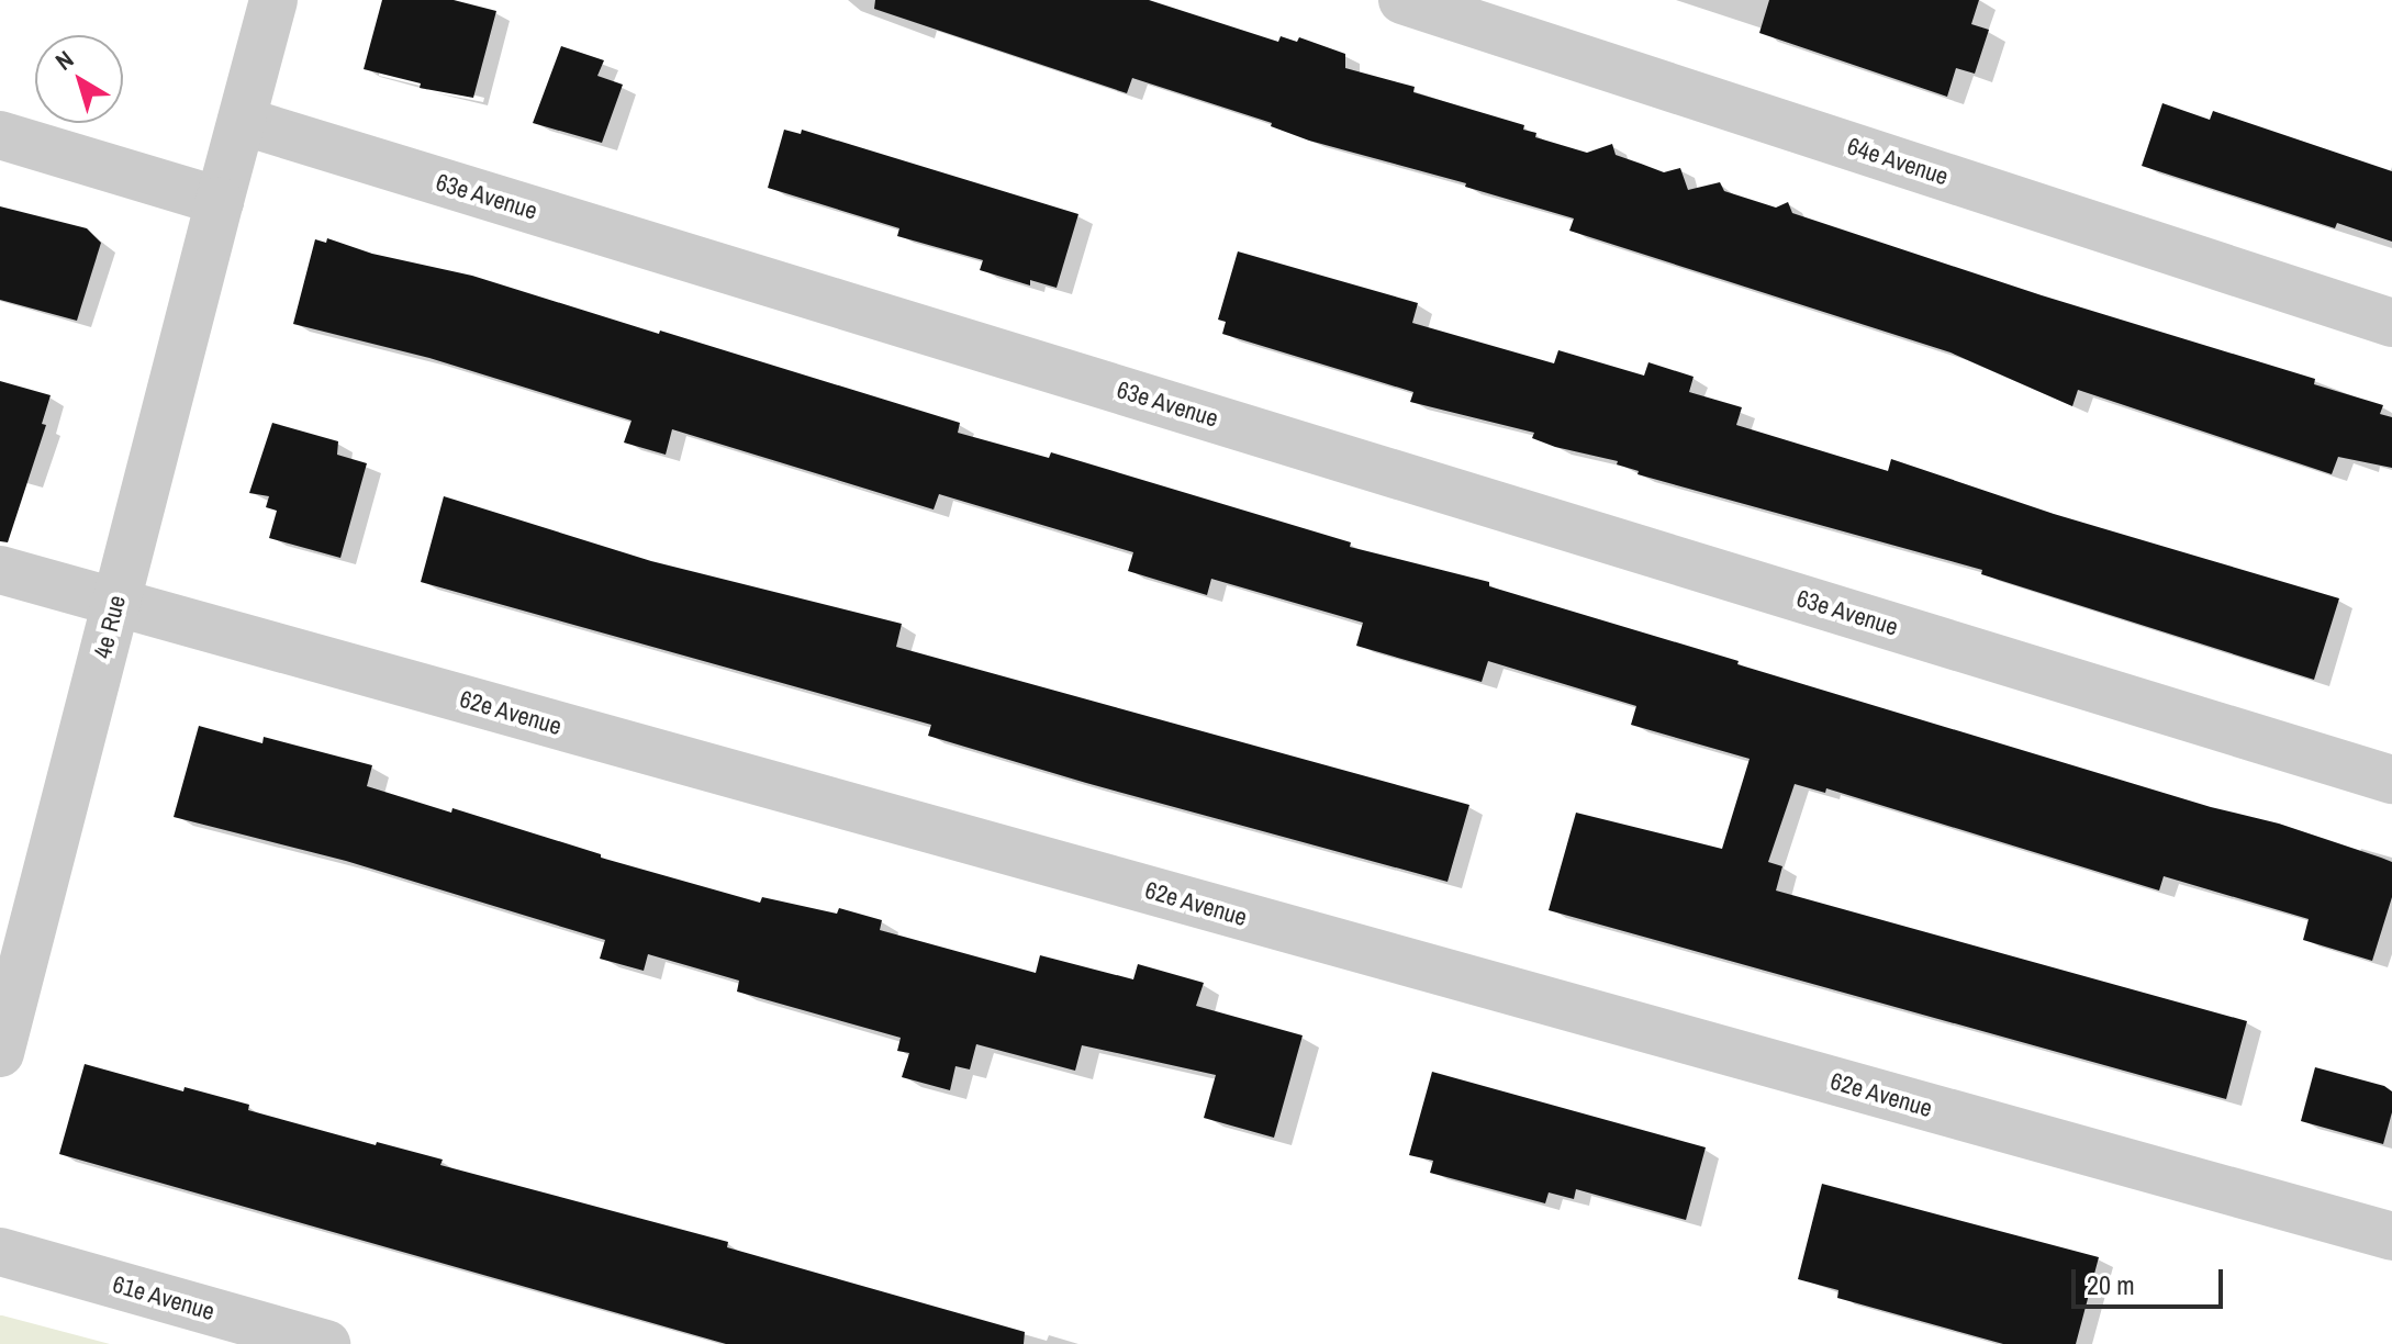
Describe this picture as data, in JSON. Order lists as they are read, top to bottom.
{
  "streets": {
    "street": [
      "64e Avenue",
      "63e Avenue",
      "4e Rue",
      "62e Avenue",
      "61e Avenue"
    ]
  },
  "crossings": [
    ["4e Rue", "62e Avenue"]
  ],
  "scale_bar": "20 m",
  "north": "top left"
}
